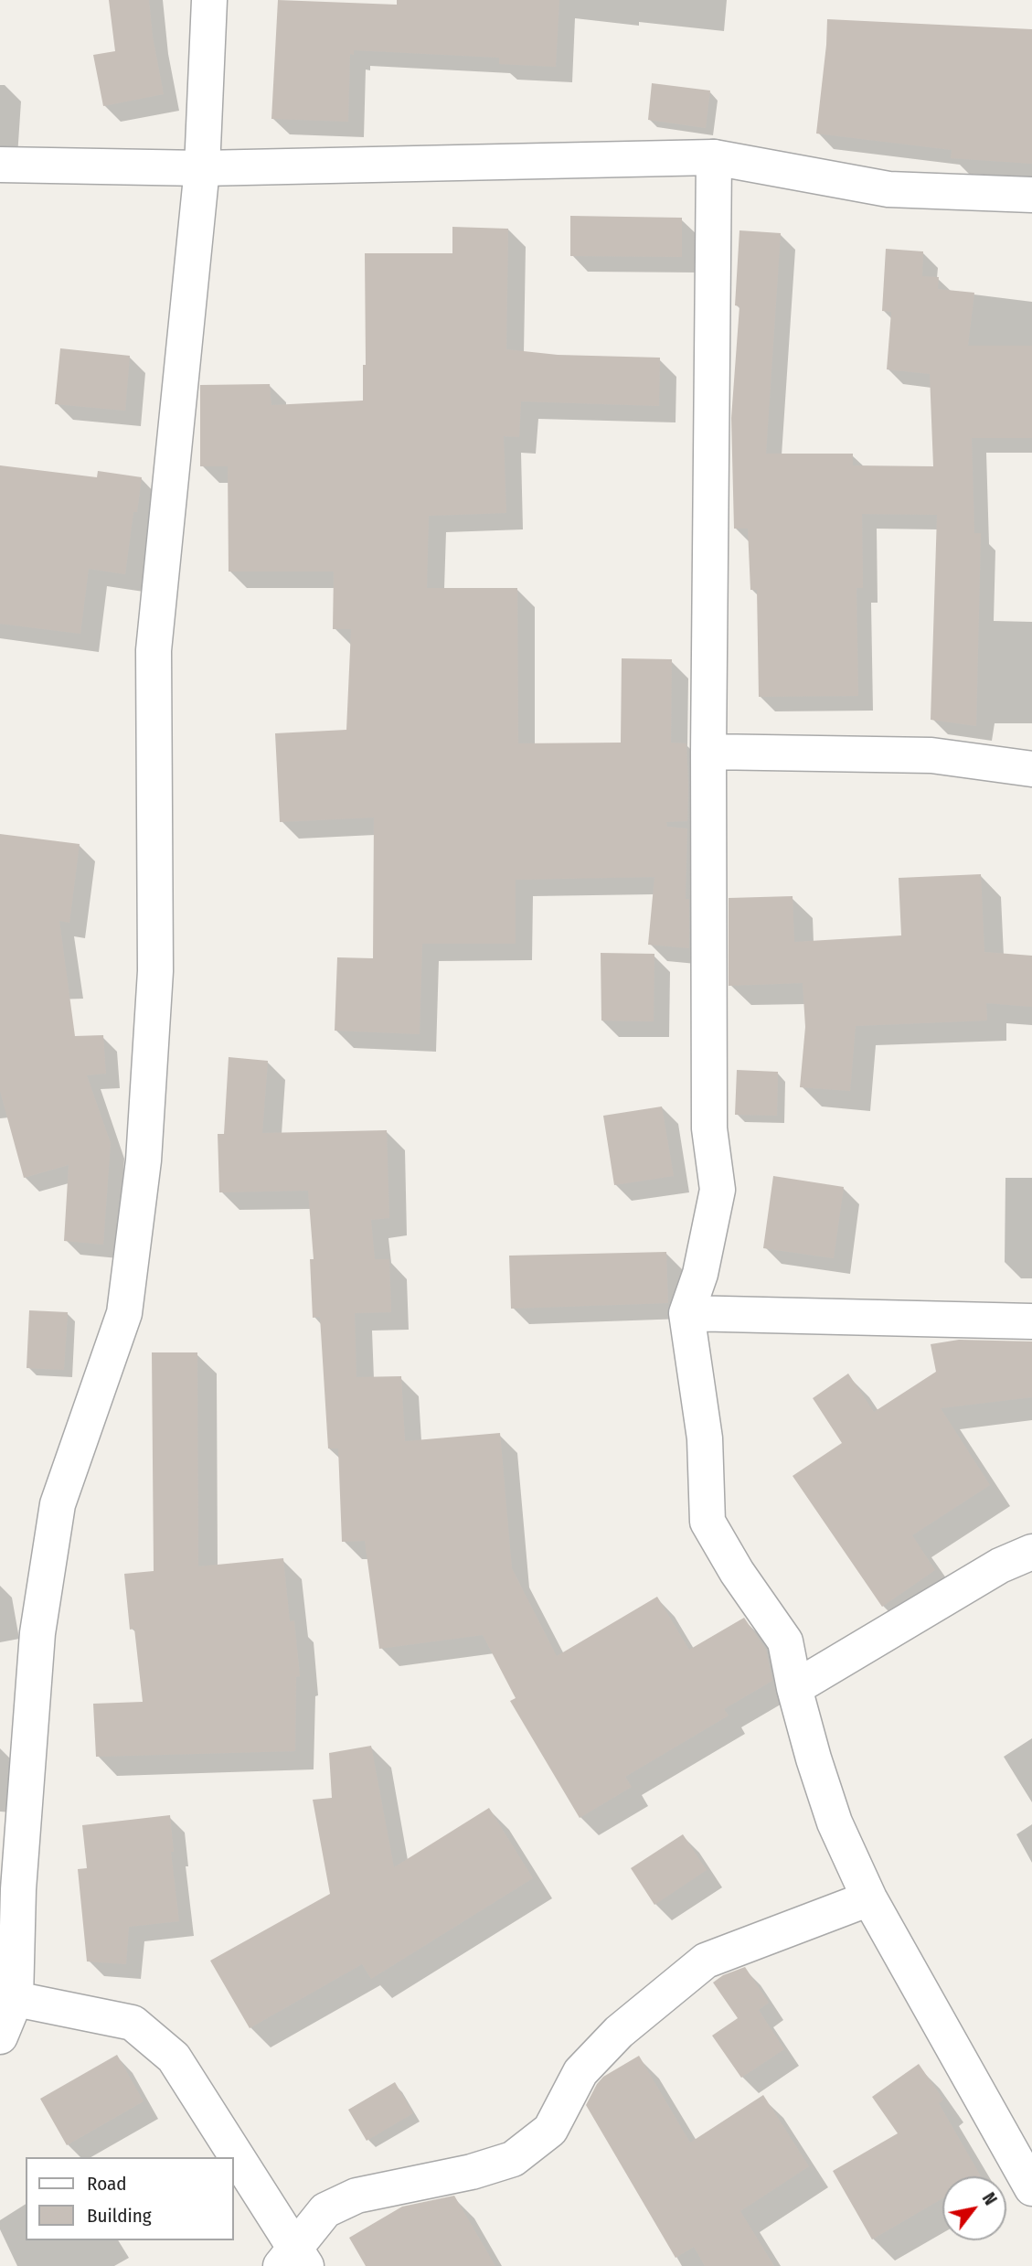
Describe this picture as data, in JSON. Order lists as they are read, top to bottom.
{
  "legend": ["Road", "Building"],
  "north": "top right"
}
